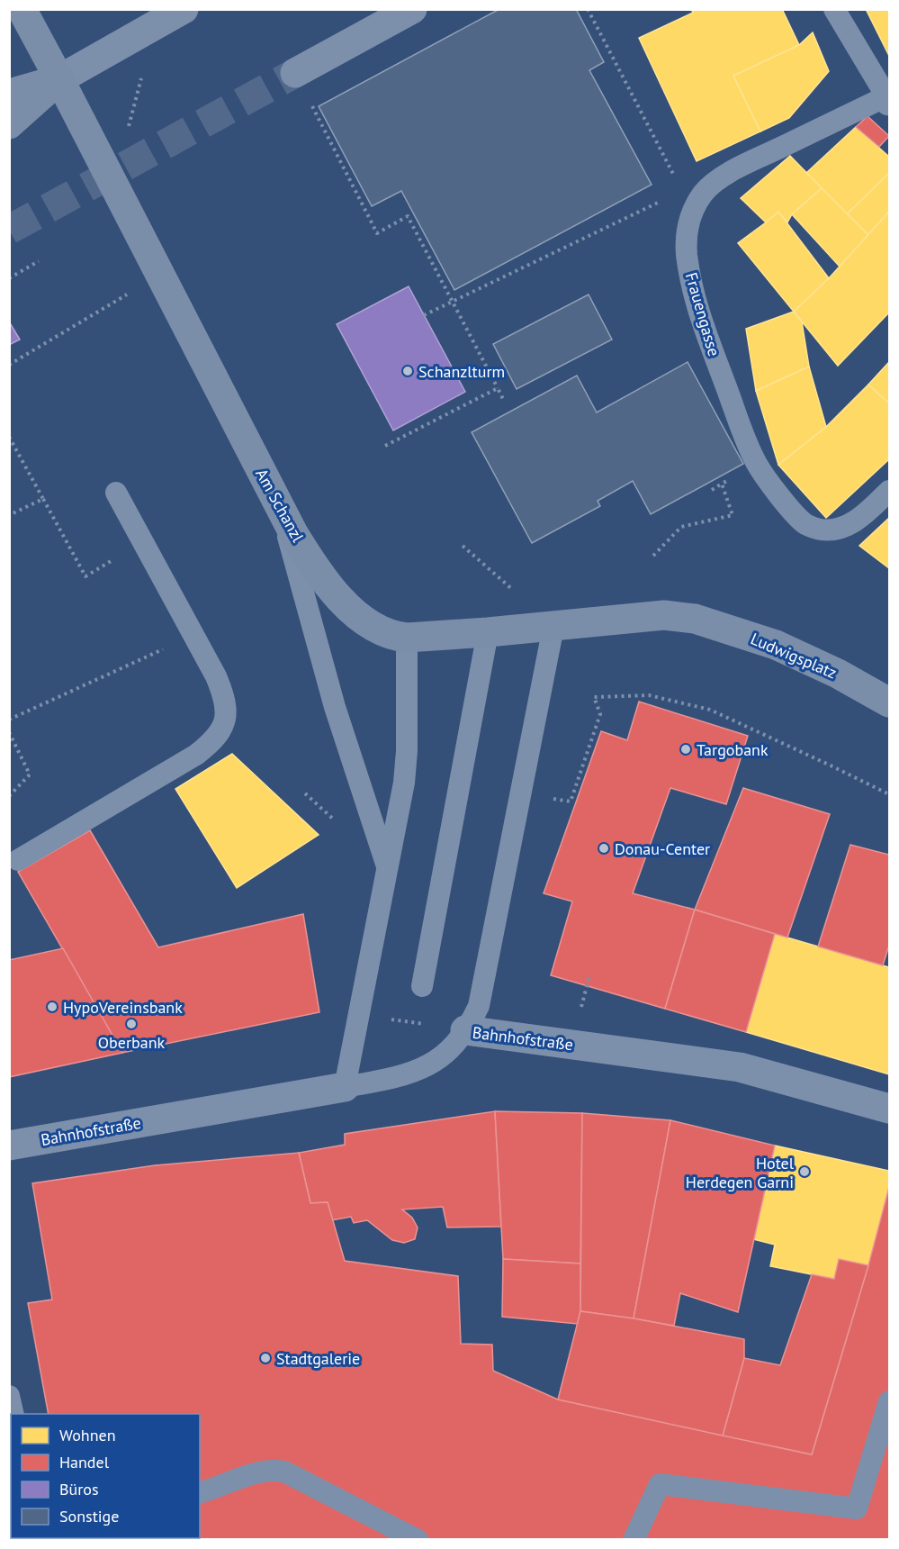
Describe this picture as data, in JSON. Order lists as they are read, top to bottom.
{
  "streets": {
    "main road": ["Am Schanzl", "Ludwigsplatz"],
    "street": ["Bahnhofstraße"],
    "lane": ["Frauengasse"]
  },
  "crossings": [
    ["Am Schanzl", "Ludwigsplatz"]
  ],
  "places": [
    "Schanzlturm",
    "Targobank",
    "Donau-Center",
    "HypoVereinsbank",
    "Oberbank",
    "Hotel Herdegen Garni",
    "Stadtgalerie"
  ],
  "legend": [
    "Wohnen",
    "Handel",
    "Büros",
    "Sonstige"
  ]
}
